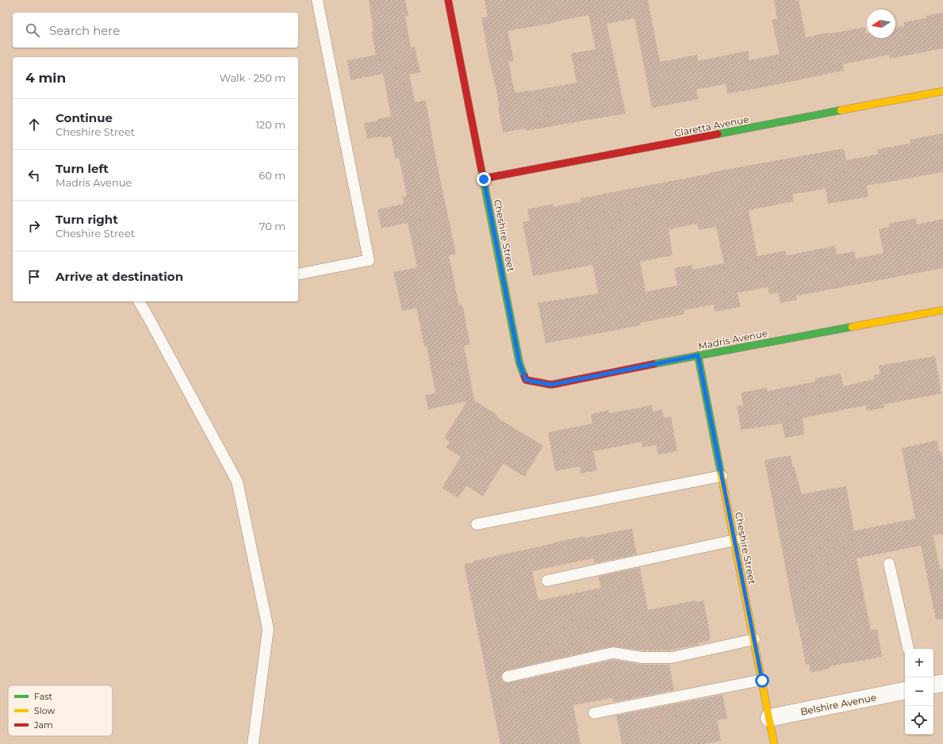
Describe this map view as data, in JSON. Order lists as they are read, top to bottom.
{
  "streets": {
    "street": [
      "Claretta Avenue",
      "Cheshire Street",
      "Madris Avenue",
      "Belshire Avenue"
    ]
  },
  "crossings": [
    ["Claretta Avenue", "Cheshire Street"],
    ["Cheshire Street", "Madris Avenue"],
    ["Cheshire Street", "Belshire Avenue"]
  ],
  "legend": ["Fast", "Slow", "Jam"],
  "north": "left",
  "page": {
    "search": "Search here",
    "heading": ["4 min", "Walk · 250 m"],
    "list": [
      ["Continue", "Cheshire Street", "120 m"],
      ["Turn left", "Madris Avenue", "60 m"],
      ["Turn right", "Cheshire Street", "70 m"],
      "Arrive at destination"
    ],
    "map_buttons": ["+", "−"]
  }
}
